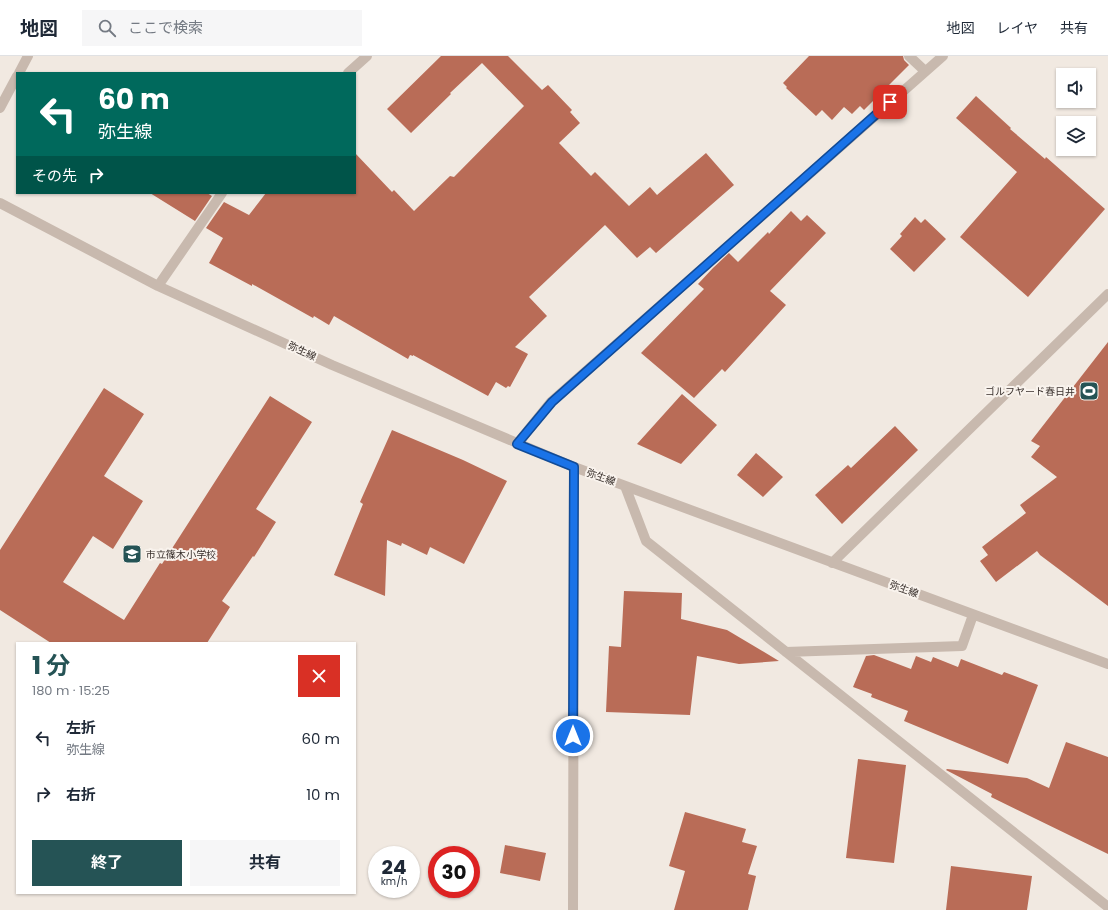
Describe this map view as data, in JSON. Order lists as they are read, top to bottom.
{
  "streets": {
    "street": ["弥生線"]
  },
  "places": {
    "sports": ["ゴルフヤード春日井"],
    "school or university": ["市立篠木小学校"]
  },
  "page": {
    "header": "地図",
    "search": "ここで検索",
    "nav": ["地図", "レイヤ", "共有"],
    "turn": ["60 m", "弥生線"],
    "then": "その先",
    "heading": ["1 分", "180 m · 15:25"],
    "list": [
      {
        "name": "左折",
        "note": "弥生線",
        "value": "60 m"
      },
      {
        "name": "右折",
        "value": "10 m"
      }
    ],
    "buttons": ["終了", "共有"],
    "speed": "24 km/h",
    "limit": "30"
  }
}
